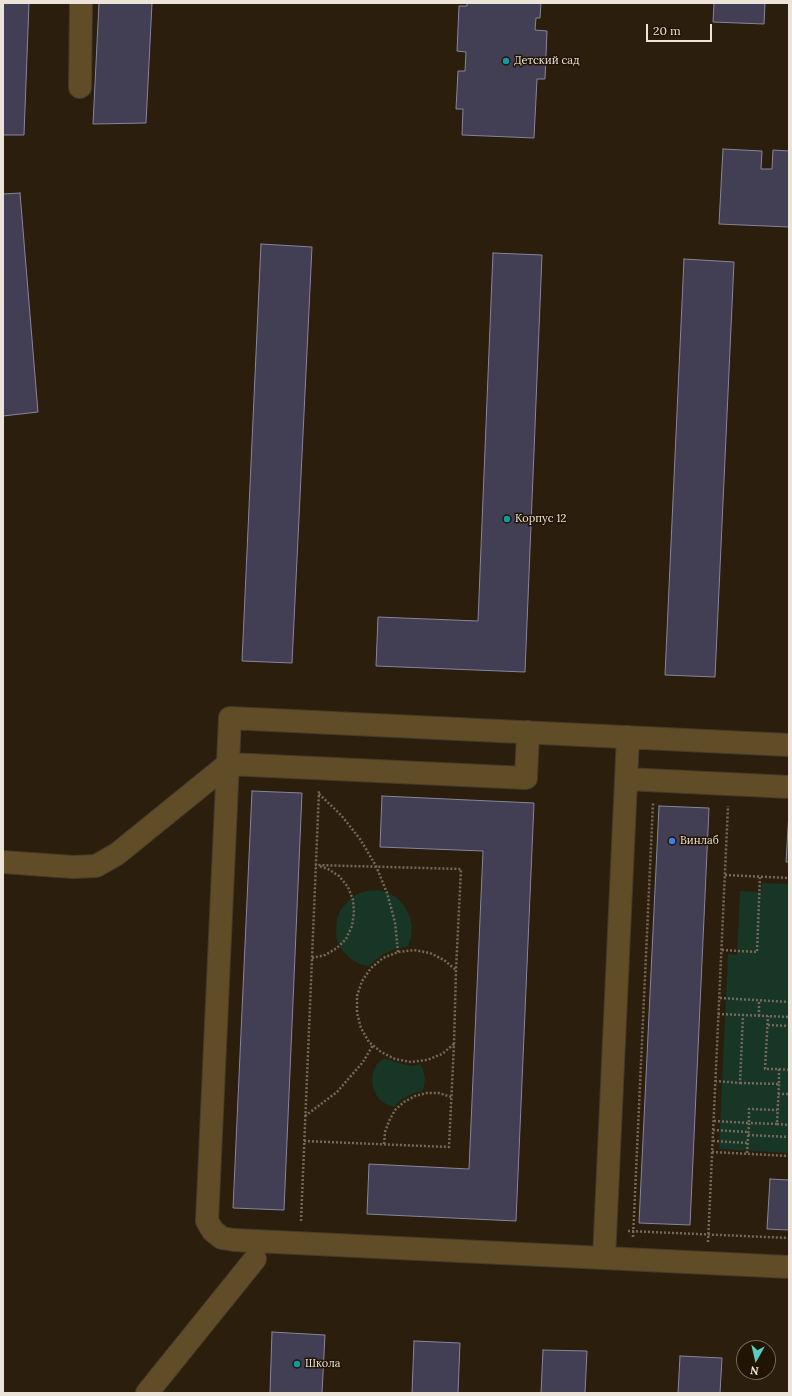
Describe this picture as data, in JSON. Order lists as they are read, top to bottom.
{
  "places": [
    "Детский сад",
    "Корпус 12",
    "Винлаб",
    "Школа"
  ],
  "scale_bar": "20 m",
  "north": "bottom"
}
